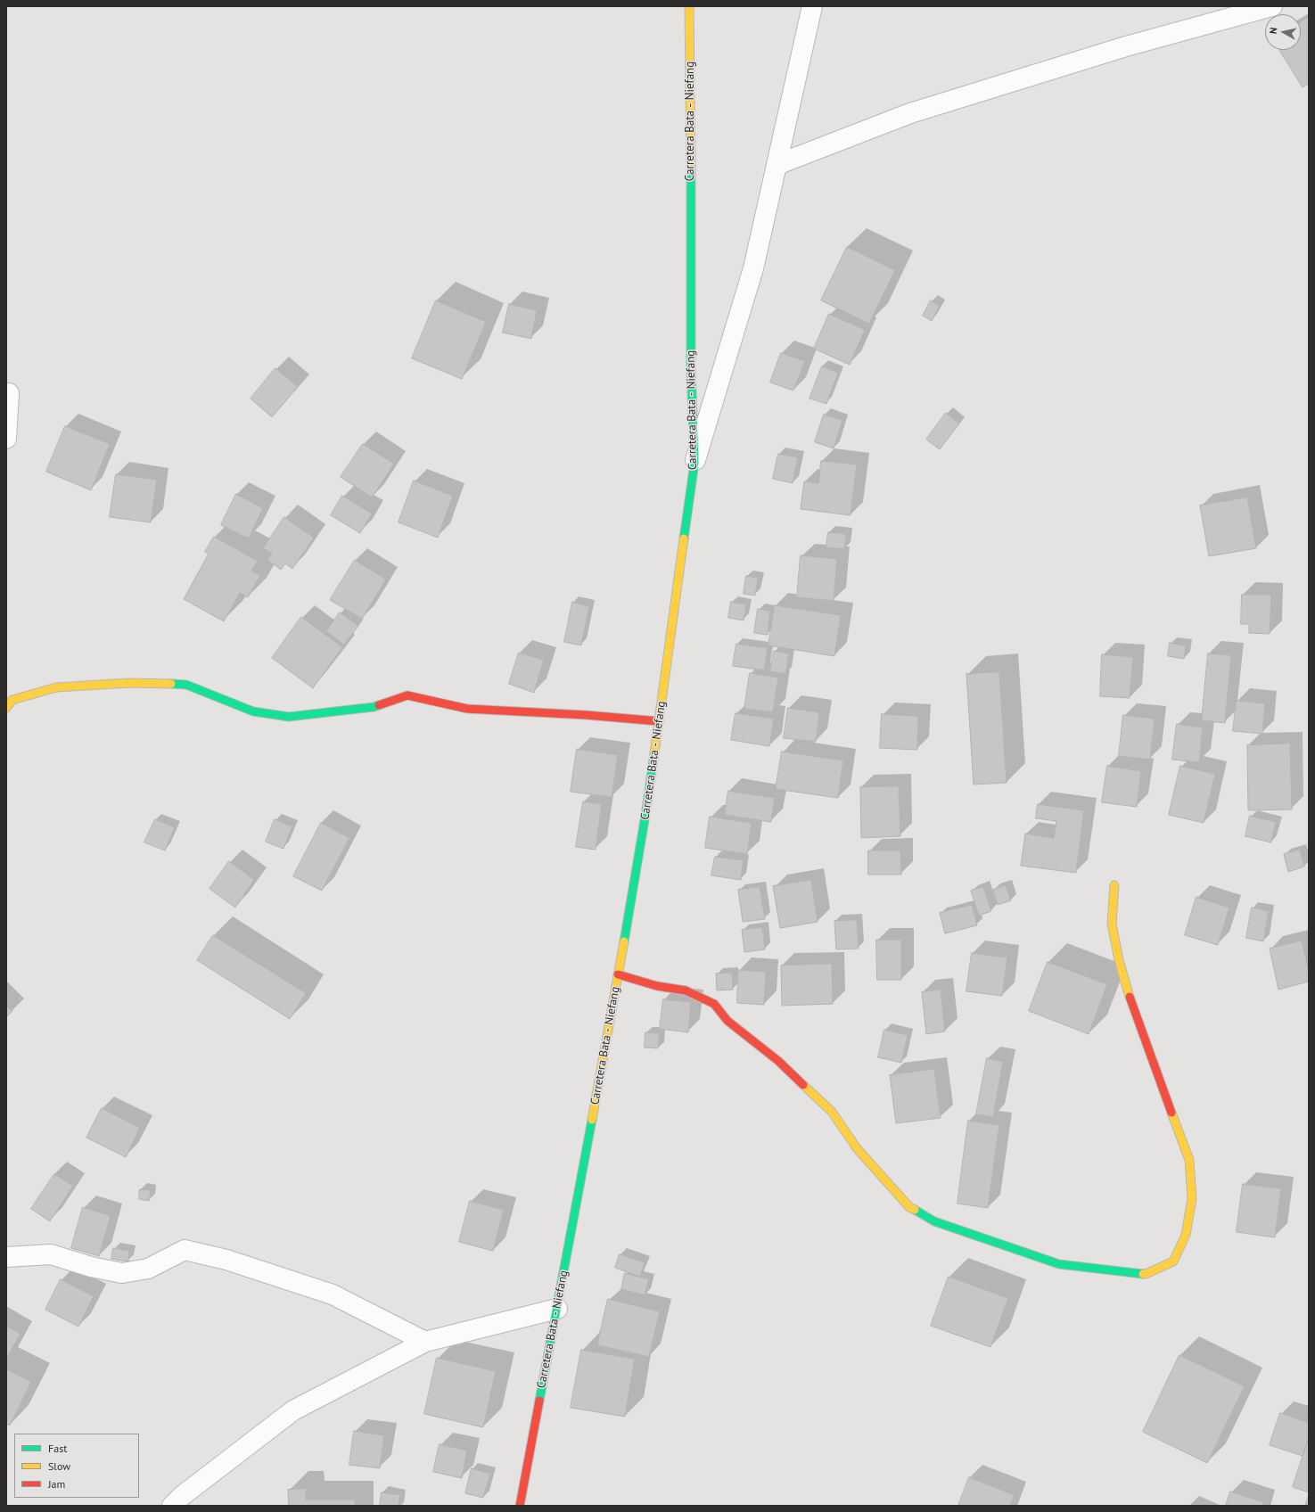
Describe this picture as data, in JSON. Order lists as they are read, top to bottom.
{
  "streets": {
    "street": ["Carretera Bata - Niefang"]
  },
  "legend": ["Fast", "Slow", "Jam"],
  "north": "left"
}
